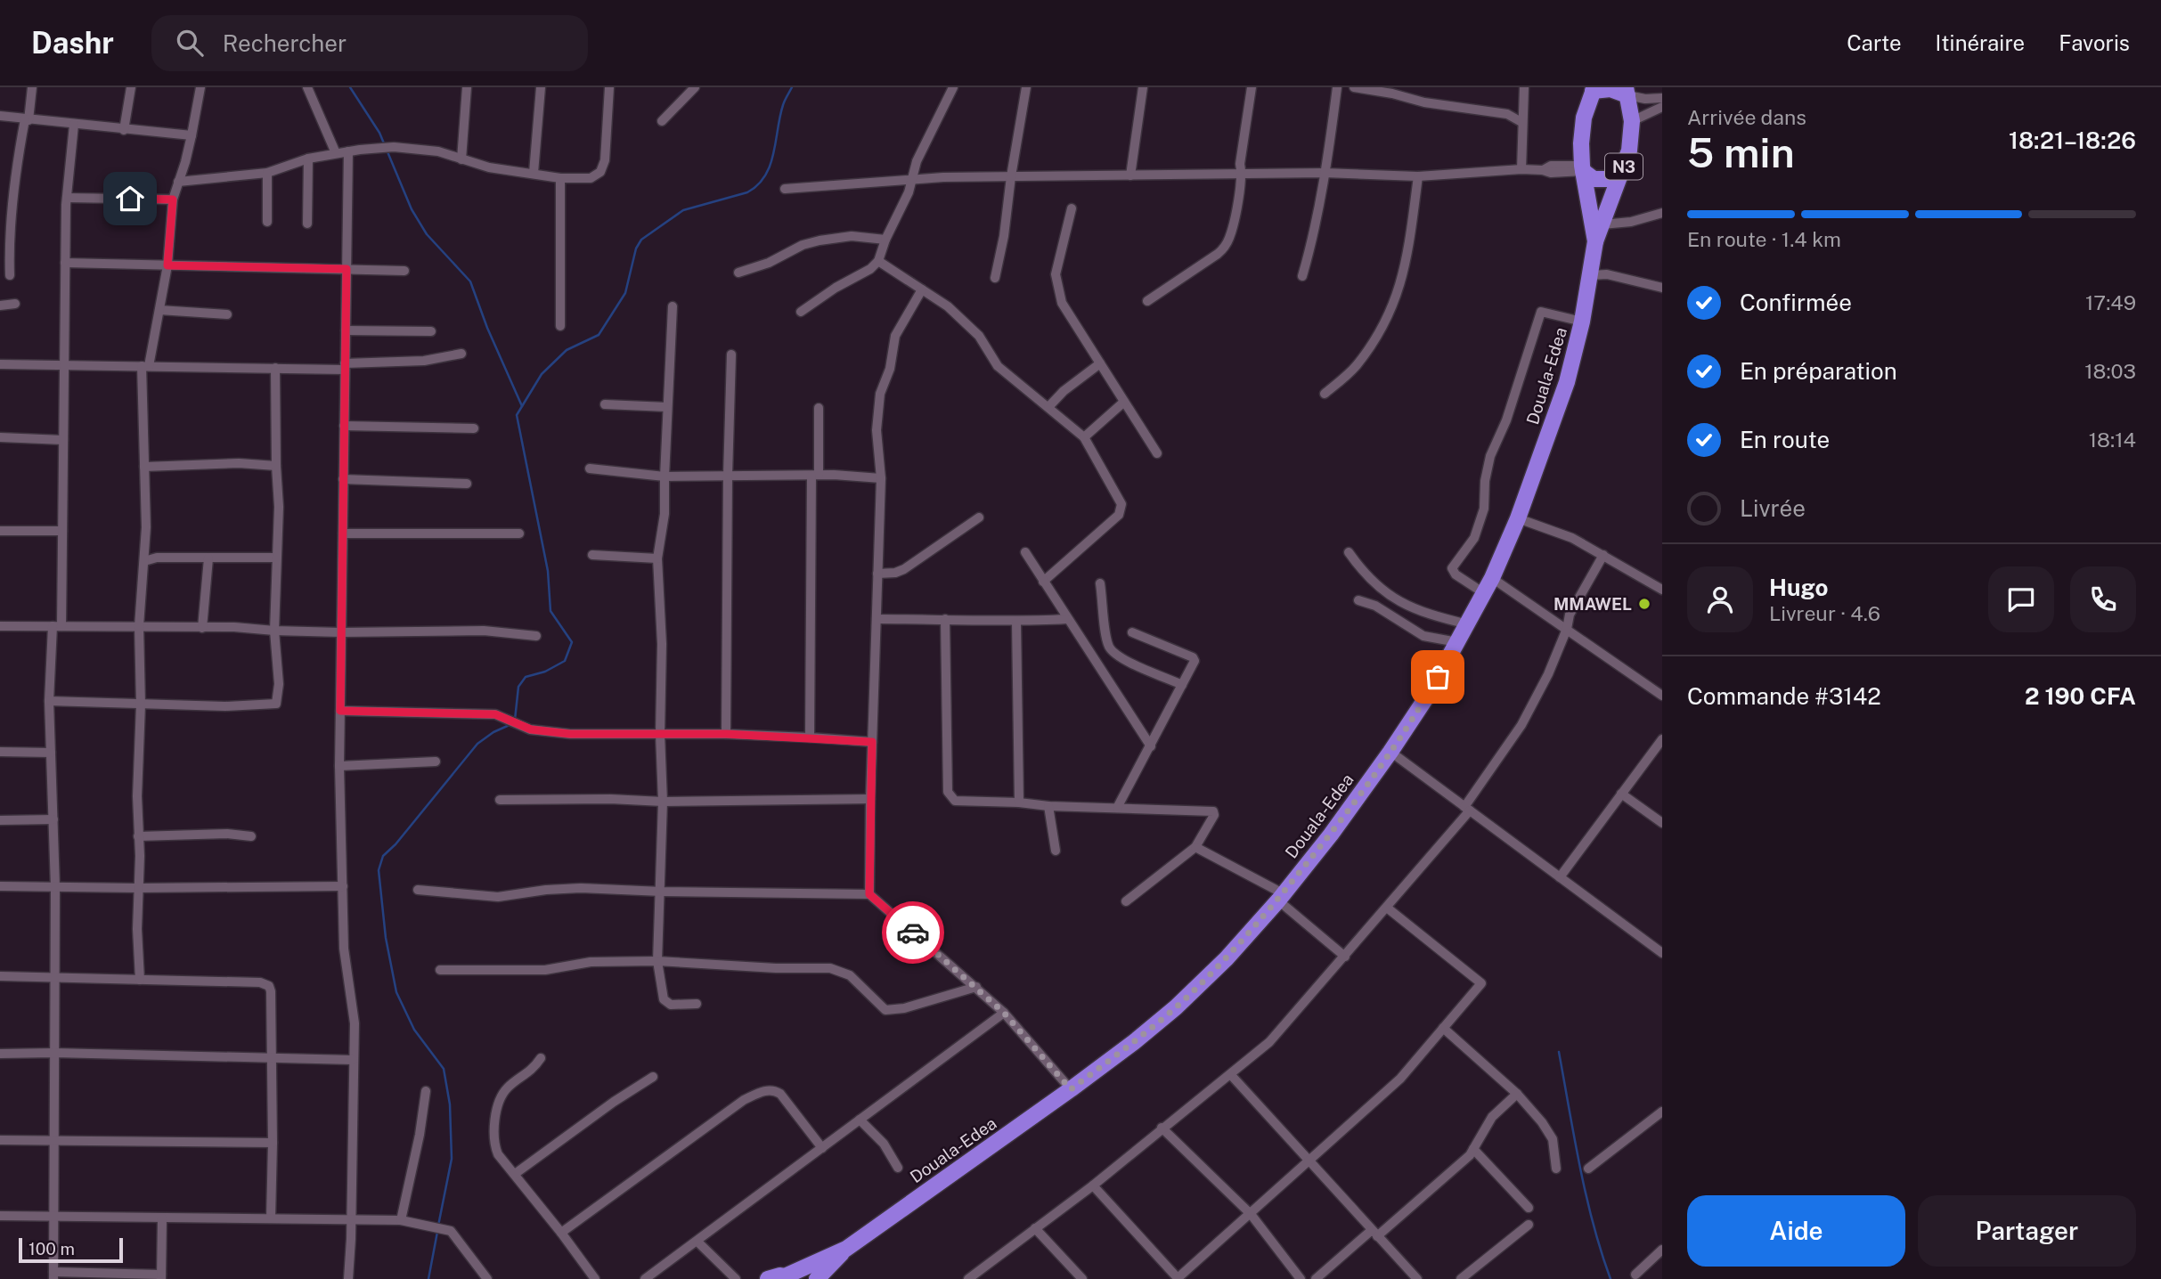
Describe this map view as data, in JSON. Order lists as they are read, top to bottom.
{
  "streets": {
    "highway": ["N3", "Douala-Edea"]
  },
  "crossings": [
    ["N3", "Douala-Edea"]
  ],
  "places": ["MMAWEL"],
  "scale_bar": "100 m",
  "page": {
    "header": "Dashr",
    "search": "Rechercher",
    "nav": ["Carte", "Itinéraire", "Favoris"],
    "heading": ["5 min", "Arrivée dans", "18:21–18:26"],
    "panel": [
      "Hugo",
      "Livreur · 4.6",
      "Commande #3142",
      "2 190 CFA"
    ],
    "bar": "En route · 1.4 km",
    "list": [
      ["Confirmée", "17:49"],
      ["En préparation", "18:03"],
      ["En route", "18:14"],
      "Livrée"
    ],
    "buttons": ["Aide", "Partager"],
    "scale": "100 m"
  }
}
